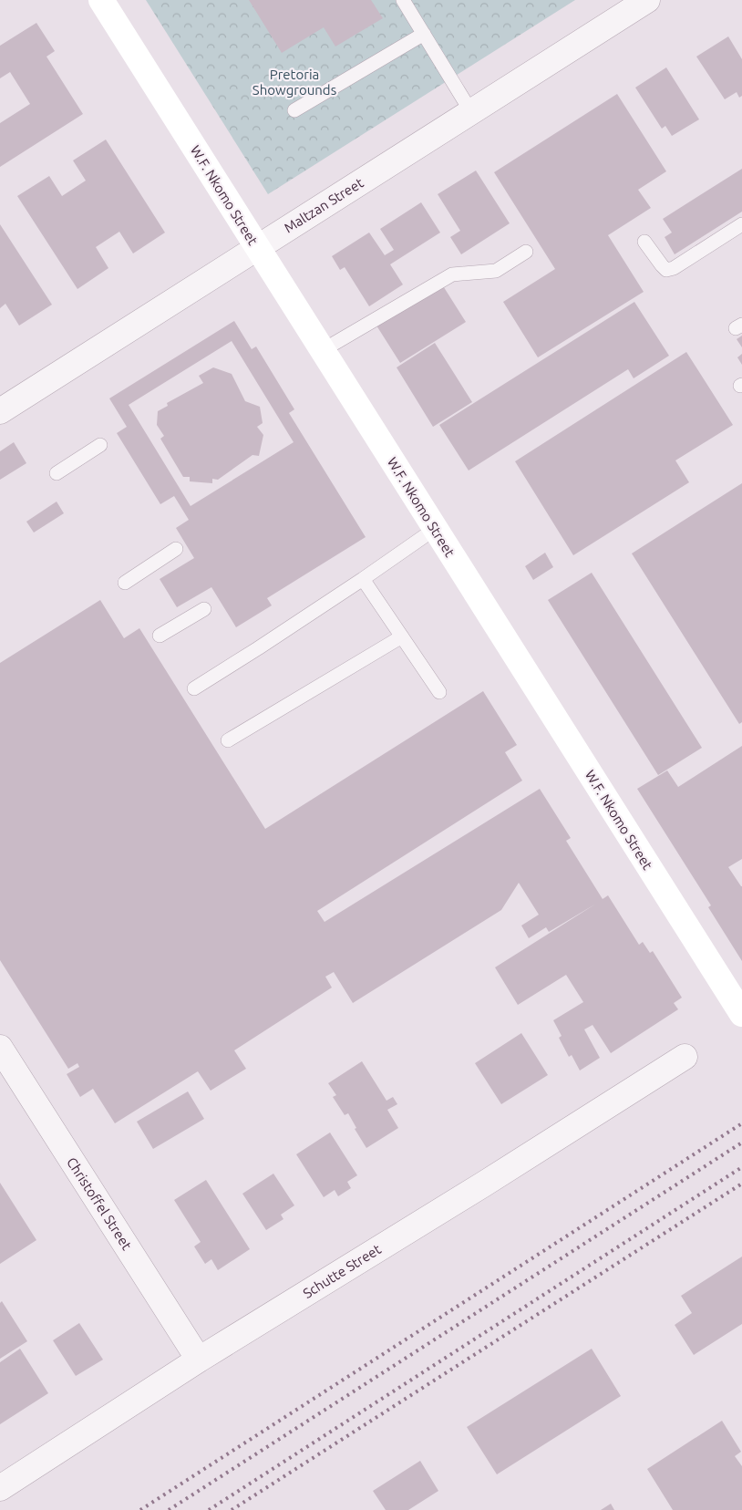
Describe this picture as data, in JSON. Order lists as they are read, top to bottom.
{
  "streets": {
    "main road": ["W.F. Nkomo Street"],
    "street": ["Maltzan Street", "Christoffel Street", "Schutte Street"]
  },
  "crossings": [
    ["W.F. Nkomo Street", "Maltzan Street"],
    ["Christoffel Street", "Schutte Street"]
  ],
  "parks": ["Pretoria Showgrounds"]
}
